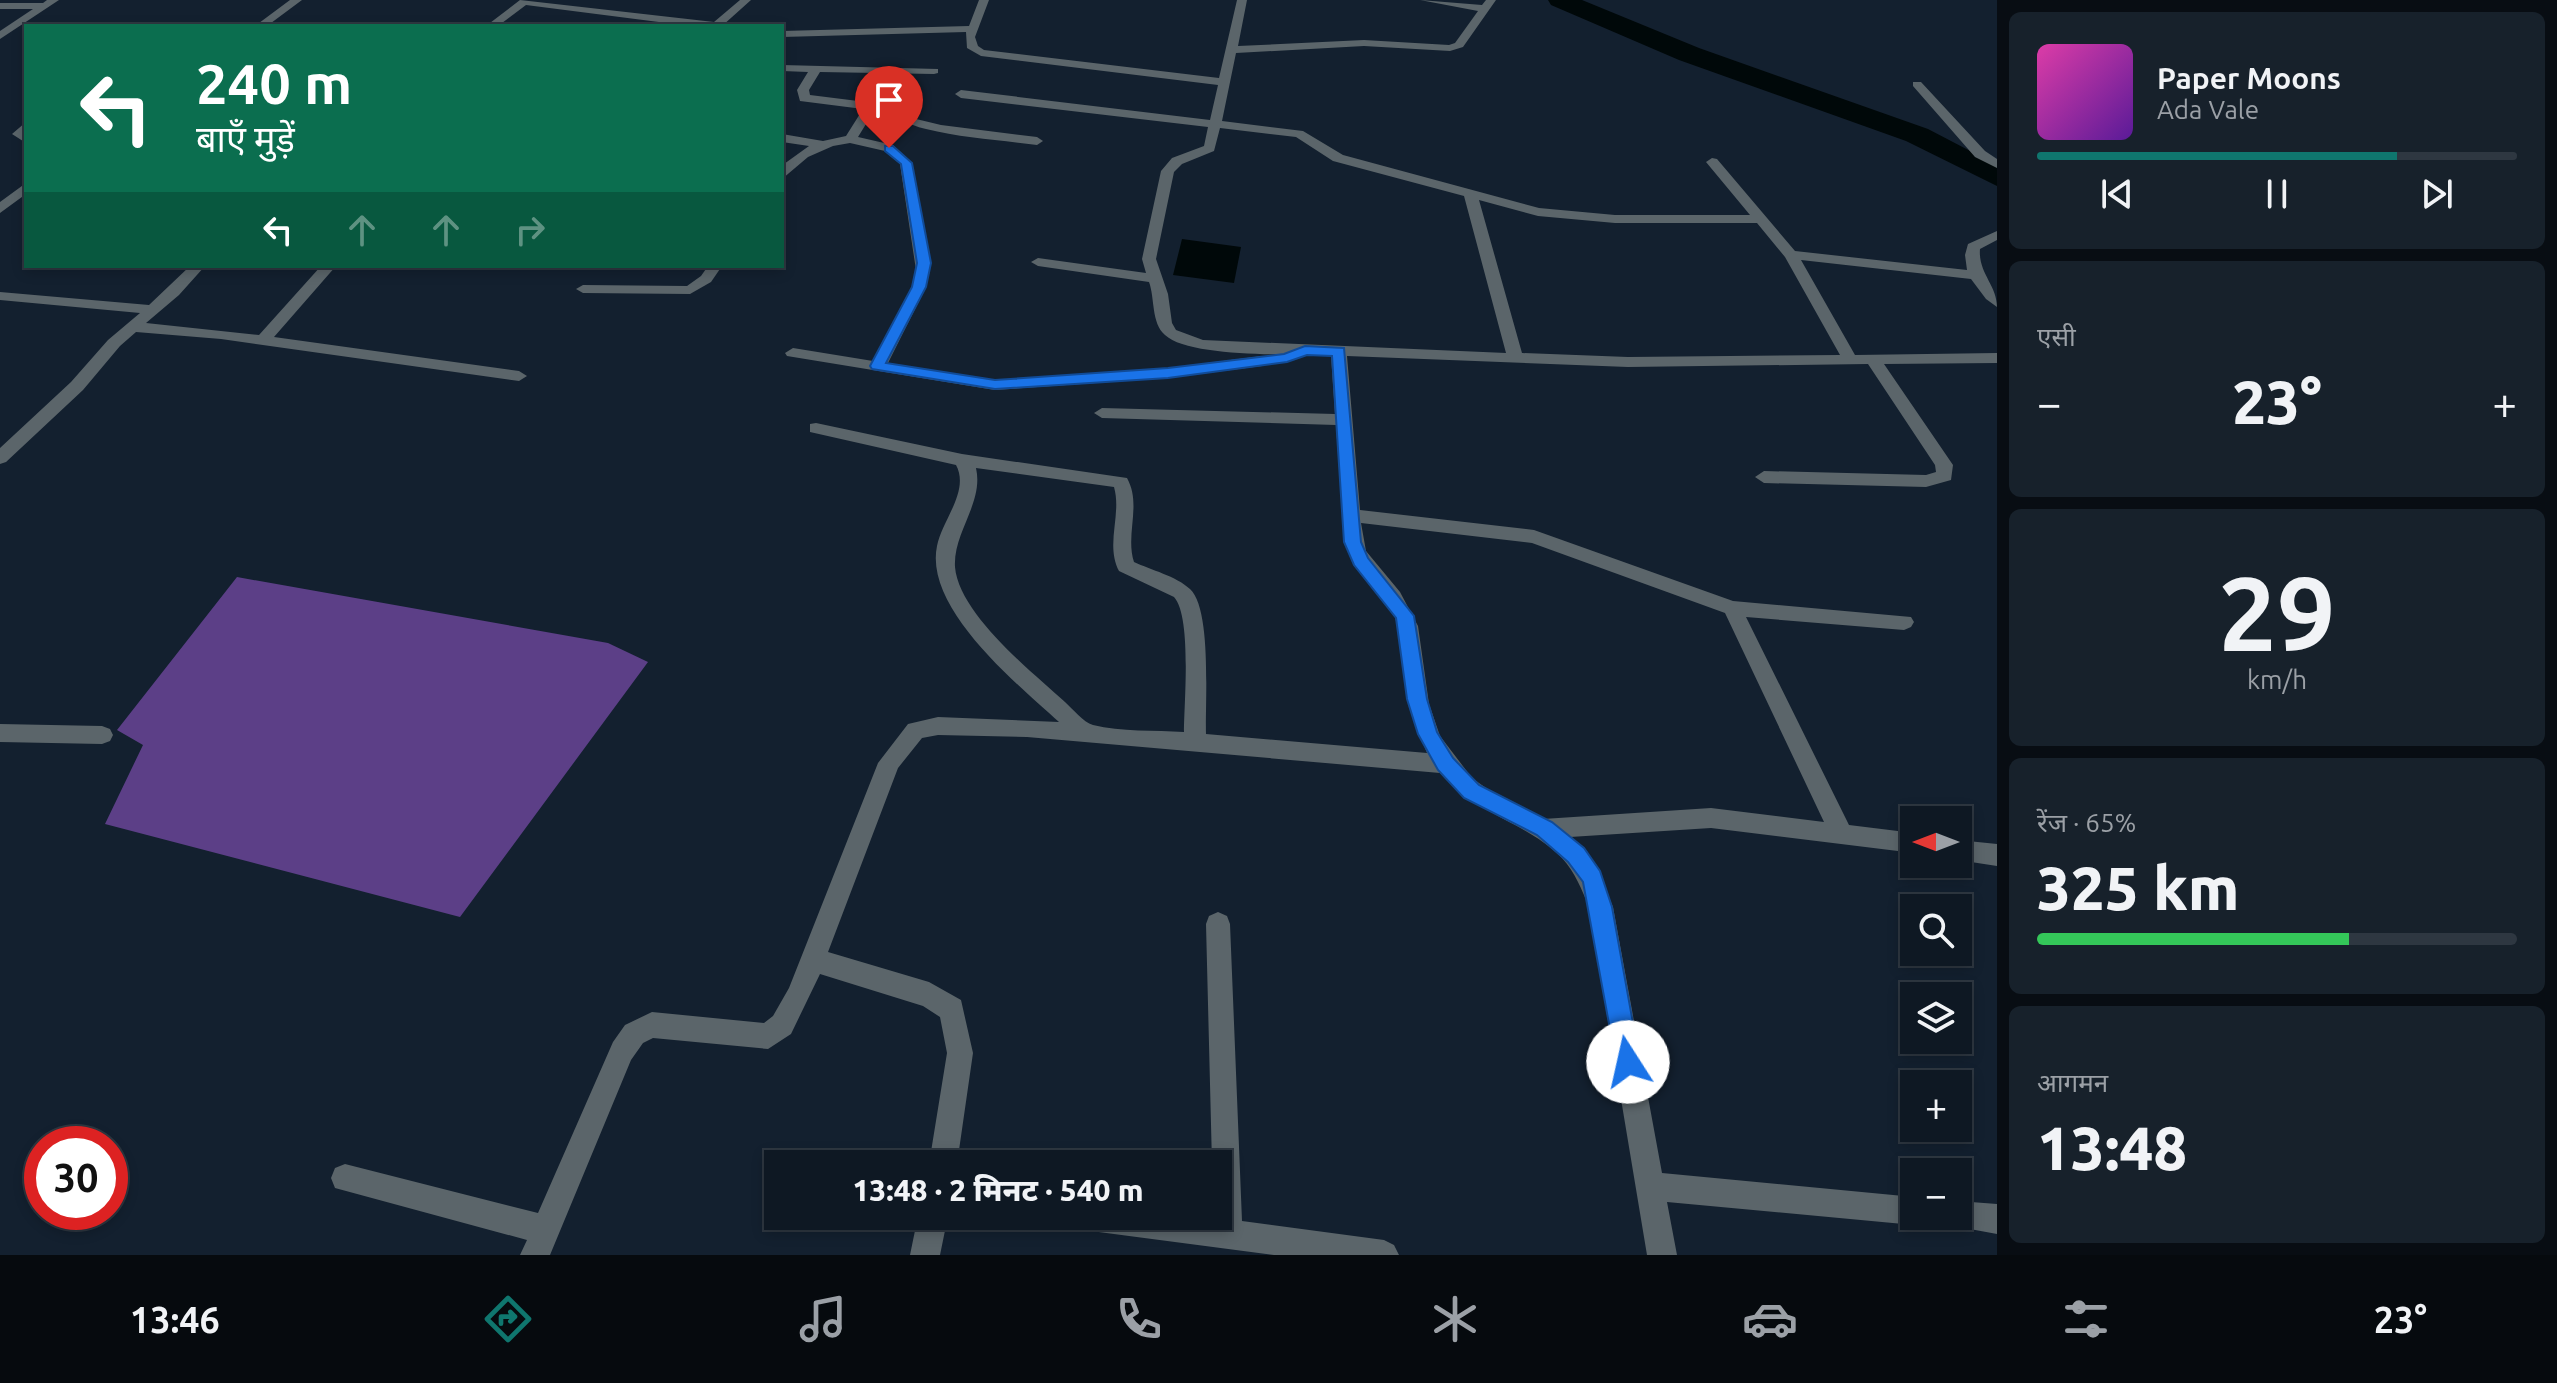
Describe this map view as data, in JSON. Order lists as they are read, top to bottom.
{
  "north": "left",
  "page": {
    "turn": ["240 m", "बाएँ मुड़ें"],
    "song": ["Paper Moons", "Ada Vale"],
    "tile": [
      "एसी",
      ["29", "km/h"],
      ["रेंज · 65%", "325 km"],
      ["आगमन", "13:48"]
    ],
    "heat": ["−", "23°", "+"],
    "map_buttons": ["+", "−"],
    "limit": "30",
    "trip": "13:48 · 2 मिनट · 540 m",
    "tabs": ["13:46", "23°"]
  }
}
